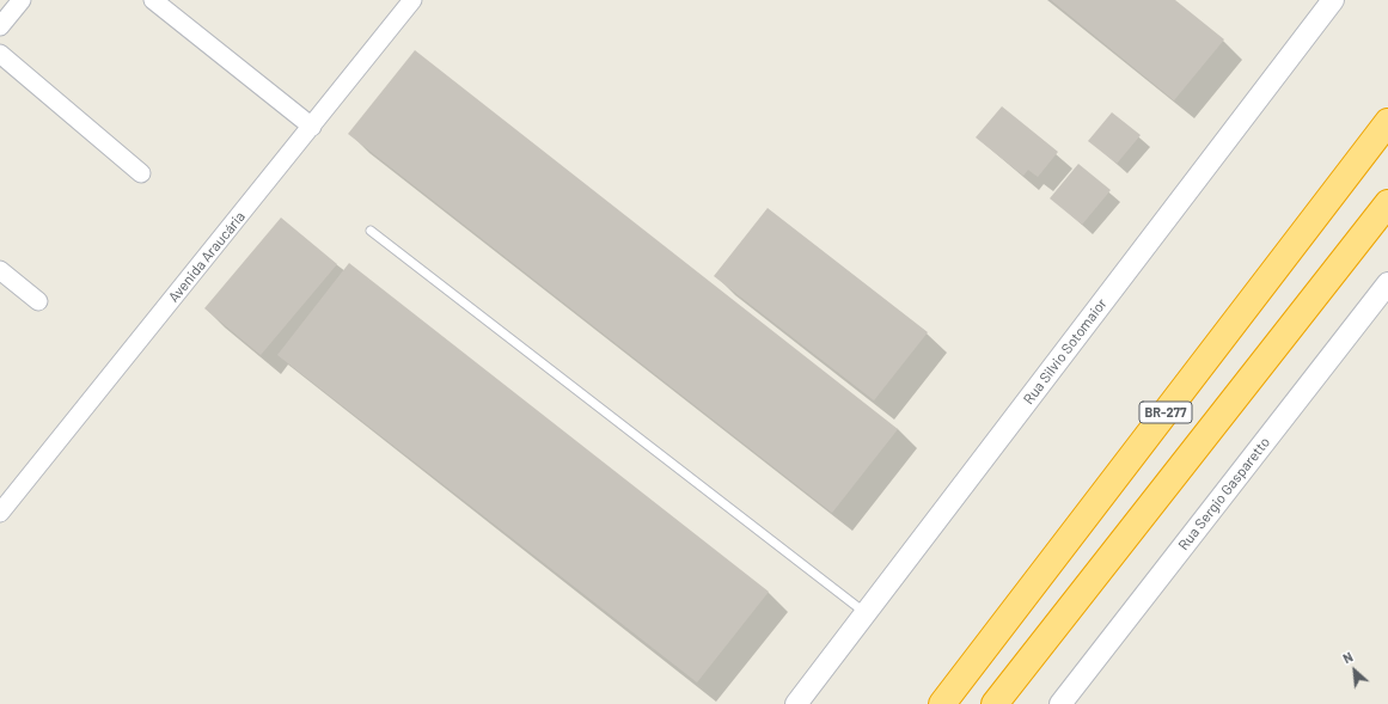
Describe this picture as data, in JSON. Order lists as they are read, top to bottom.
{
  "streets": {
    "highway": ["BR-277"],
    "street": ["Avenida Araucária", "Rua Silvio Sotomaior", "Rua Sergio Gasparetto"]
  },
  "north": "top left"
}
